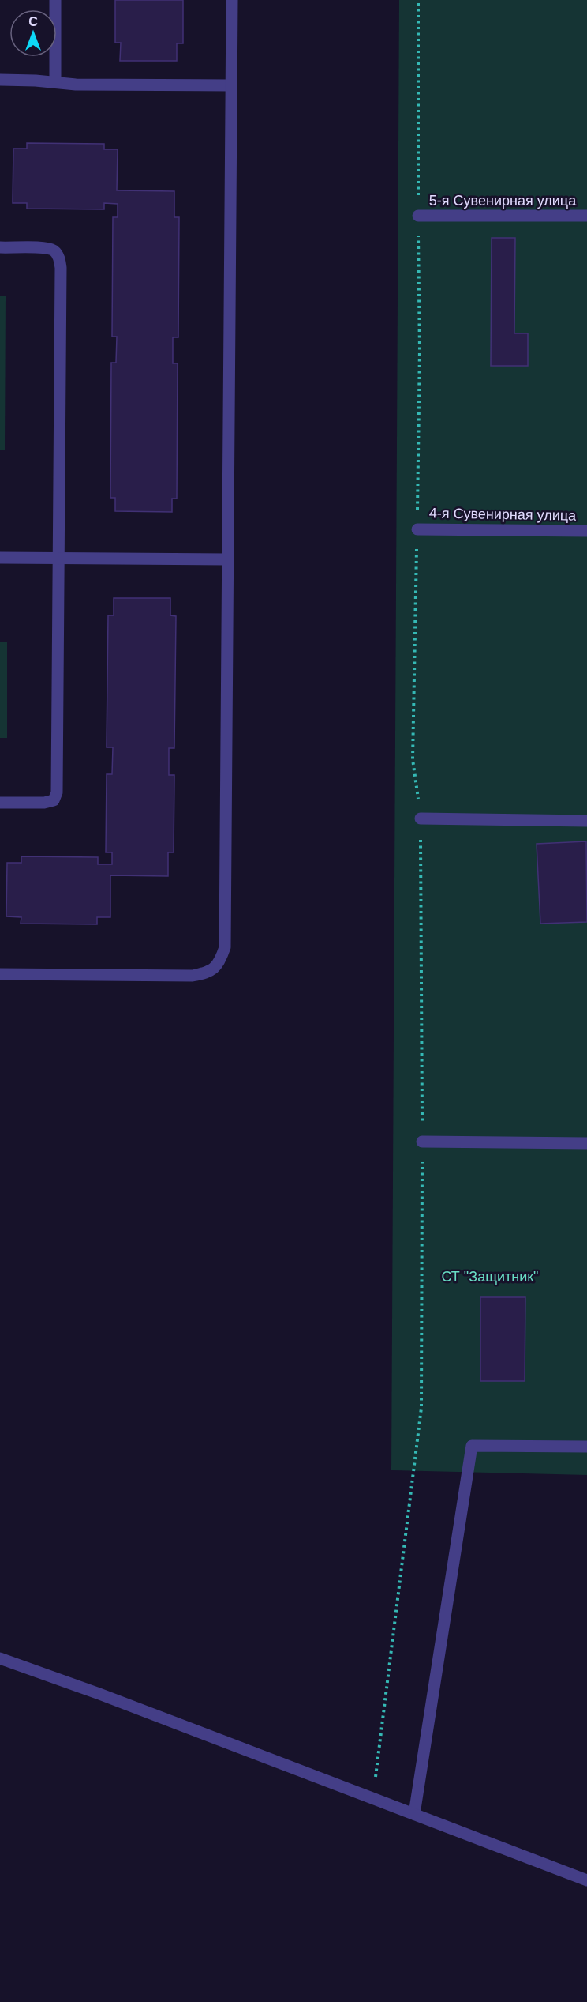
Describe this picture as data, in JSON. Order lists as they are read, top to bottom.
{
  "streets": {
    "street": ["5-я Сувенирная улица", "4-я Сувенирная улица"]
  },
  "parks": ["СТ \"Защитник\""],
  "north": "top"
}
